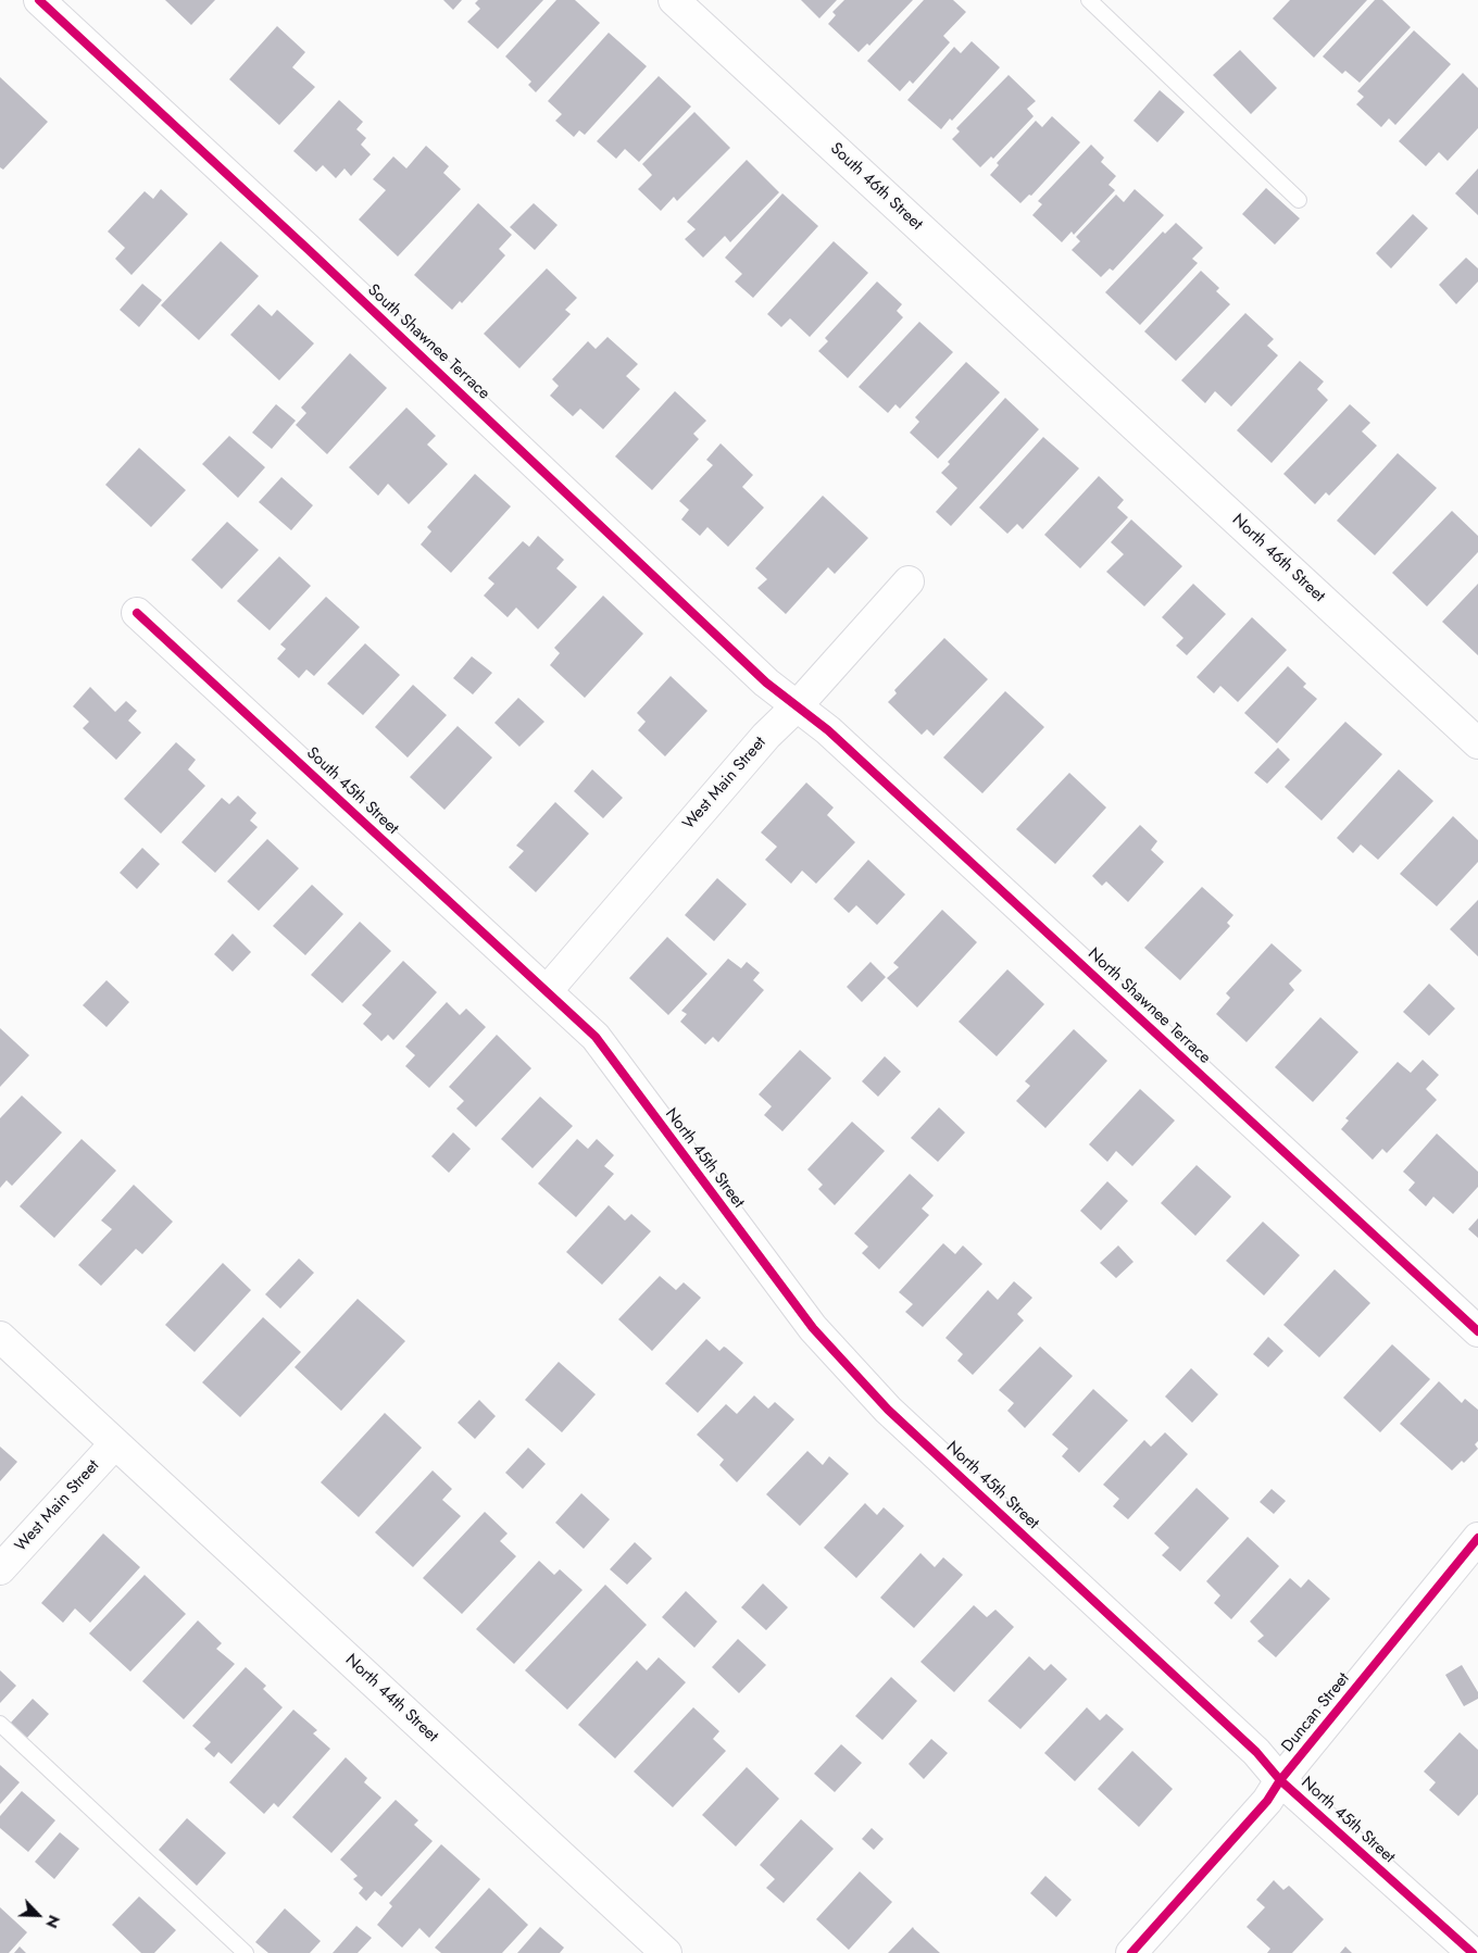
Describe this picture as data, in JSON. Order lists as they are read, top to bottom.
{
  "streets": {
    "street": [
      "South 46th Street",
      "South Shawnee Terrace",
      "North 46th Street",
      "West Main Street",
      "South 45th Street",
      "North Shawnee Terrace",
      "North 45th Street",
      "North 44th Street",
      "Duncan Street"
    ]
  },
  "crossings": [
    ["South 46th Street", "North 46th Street"],
    ["South Shawnee Terrace", "West Main Street"],
    ["South Shawnee Terrace", "North Shawnee Terrace"],
    ["West Main Street", "South 45th Street"],
    ["West Main Street", "North Shawnee Terrace"],
    ["West Main Street", "North 45th Street"],
    ["West Main Street", "North 44th Street"],
    ["South 45th Street", "North 45th Street"],
    ["North 45th Street", "Duncan Street"]
  ],
  "north": "bottom right"
}
